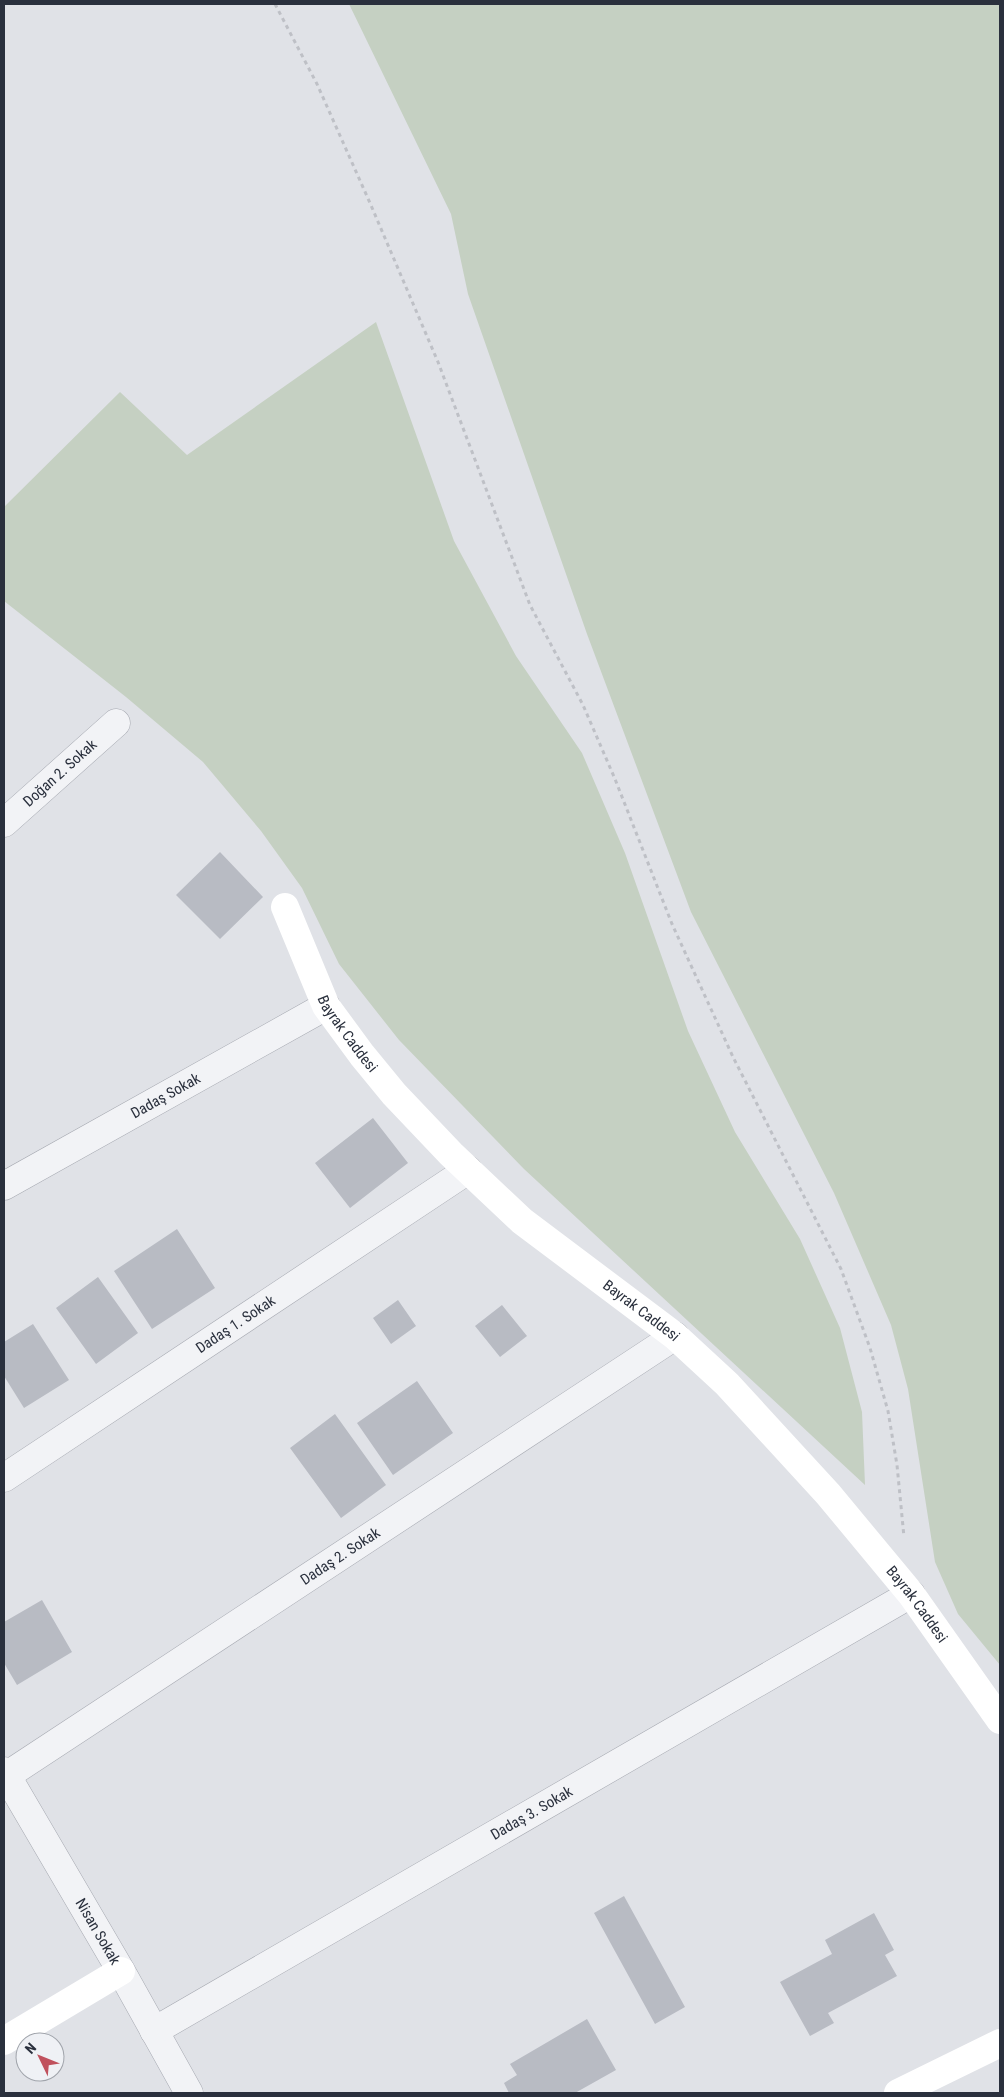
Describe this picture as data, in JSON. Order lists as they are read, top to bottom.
{
  "streets": {
    "street": [
      "Doğan 2. Sokak",
      "Bayrak Caddesi",
      "Dadaş Sokak",
      "Dadaş 1. Sokak",
      "Dadaş 2. Sokak",
      "Dadaş 3. Sokak",
      "Nisan Sokak"
    ]
  },
  "crossings": [
    ["Bayrak Caddesi", "Dadaş Sokak"],
    ["Bayrak Caddesi", "Dadaş 1. Sokak"],
    ["Bayrak Caddesi", "Dadaş 2. Sokak"],
    ["Bayrak Caddesi", "Dadaş 3. Sokak"],
    ["Dadaş 2. Sokak", "Nisan Sokak"],
    ["Dadaş 3. Sokak", "Nisan Sokak"]
  ],
  "north": "top left"
}
